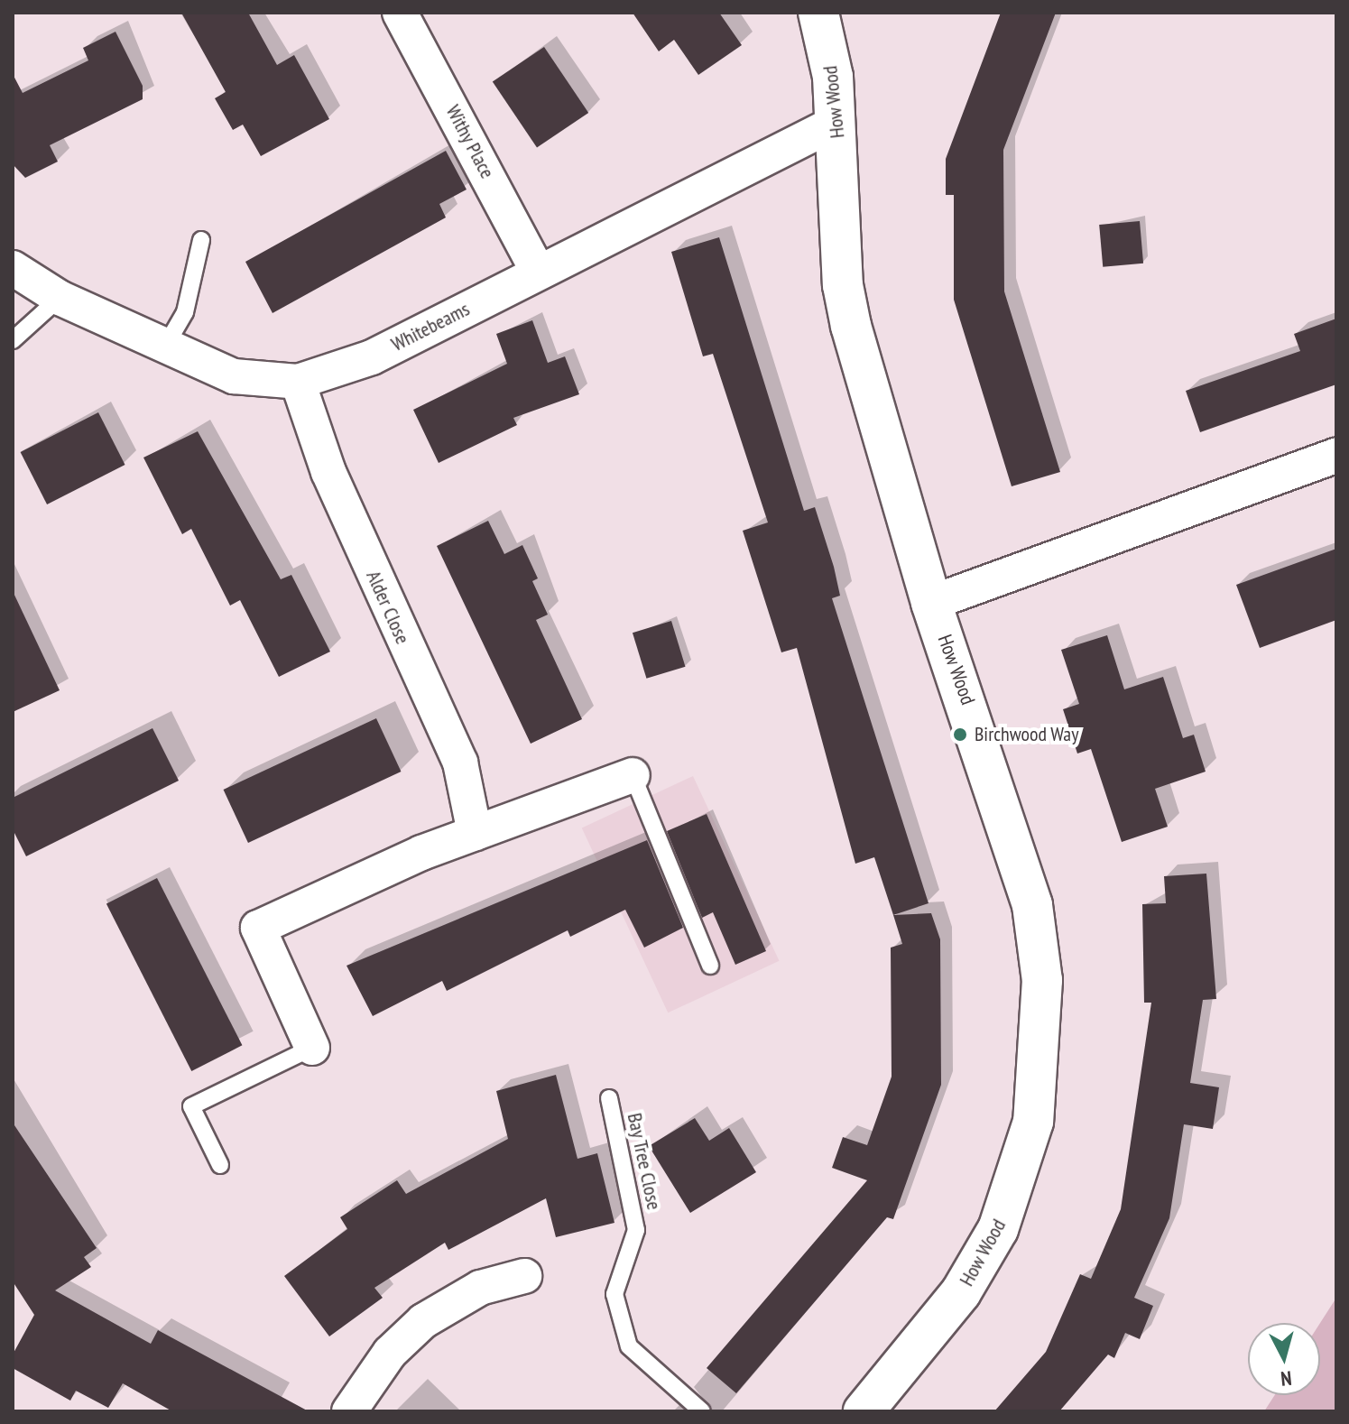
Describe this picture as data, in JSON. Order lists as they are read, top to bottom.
{
  "streets": {
    "street": [
      "How Wood",
      "Withy Place",
      "Whitebeams",
      "Alder Close"
    ],
    "lane": ["Bay Tree Close"]
  },
  "crossings": [
    ["How Wood", "Whitebeams"],
    ["Withy Place", "Whitebeams"],
    ["Whitebeams", "Alder Close"]
  ],
  "places": ["Birchwood Way"],
  "north": "bottom"
}
